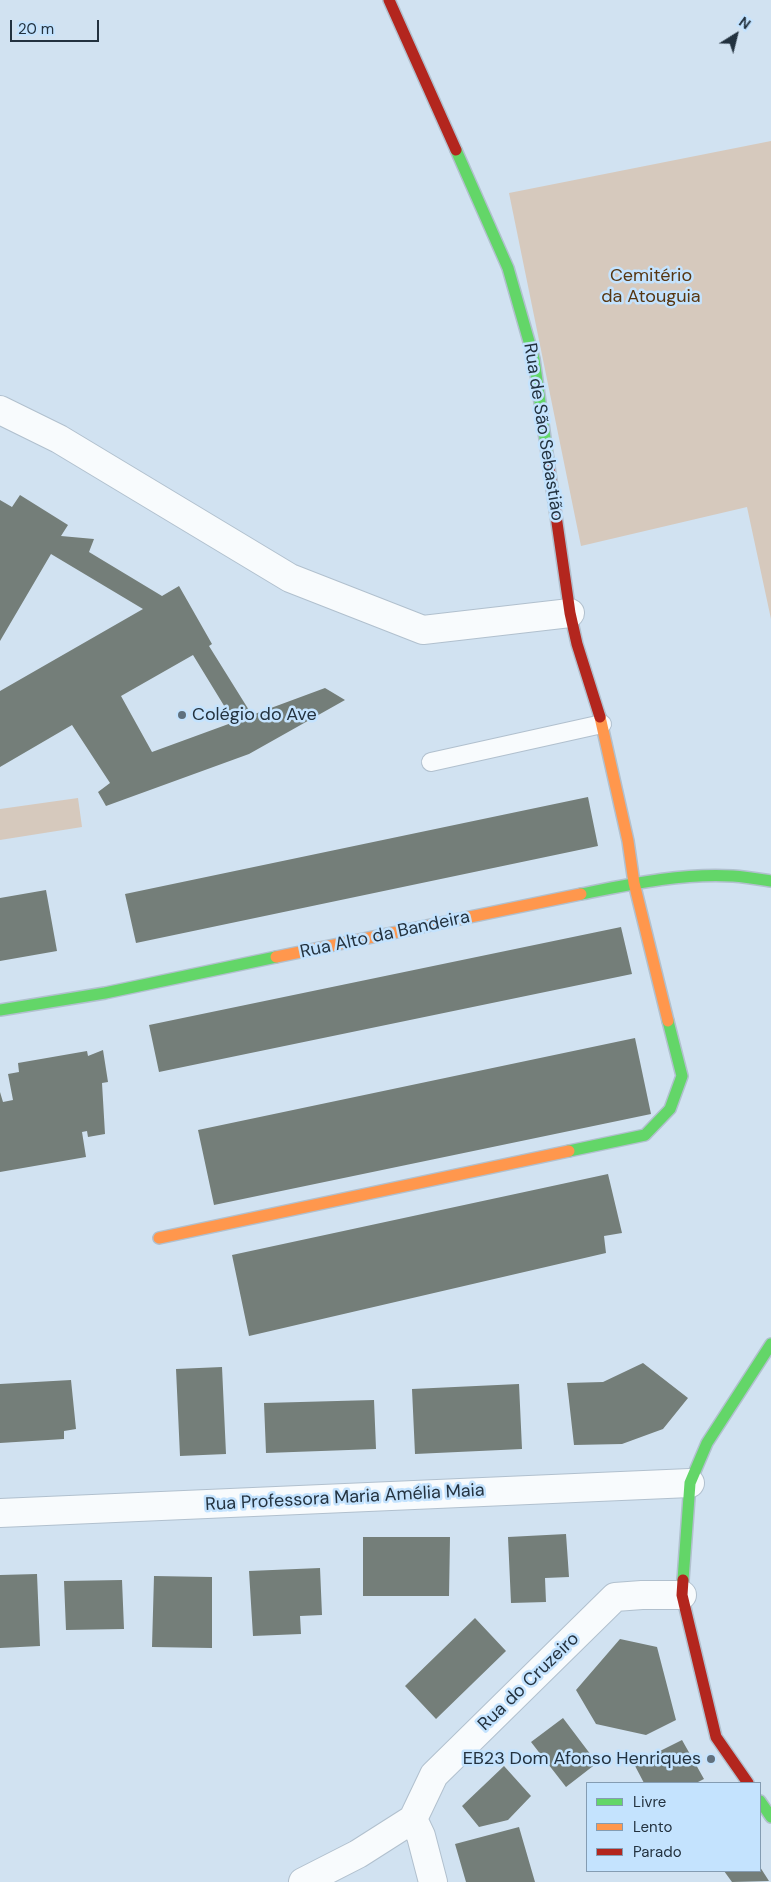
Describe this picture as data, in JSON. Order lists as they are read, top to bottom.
{
  "streets": {
    "street": [
      "Rua de São Sebastião",
      "Rua Alto da Bandeira",
      "Rua Professora Maria Amélia Maia",
      "Rua do Cruzeiro"
    ]
  },
  "crossings": [
    ["Rua de São Sebastião", "Rua Alto da Bandeira"]
  ],
  "parks": ["Cemitério da Atouguia"],
  "places": ["Colégio do Ave", "EB23 Dom Afonso Henriques"],
  "legend": ["Livre", "Lento", "Parado"],
  "scale_bar": "20 m",
  "north": "top right"
}
